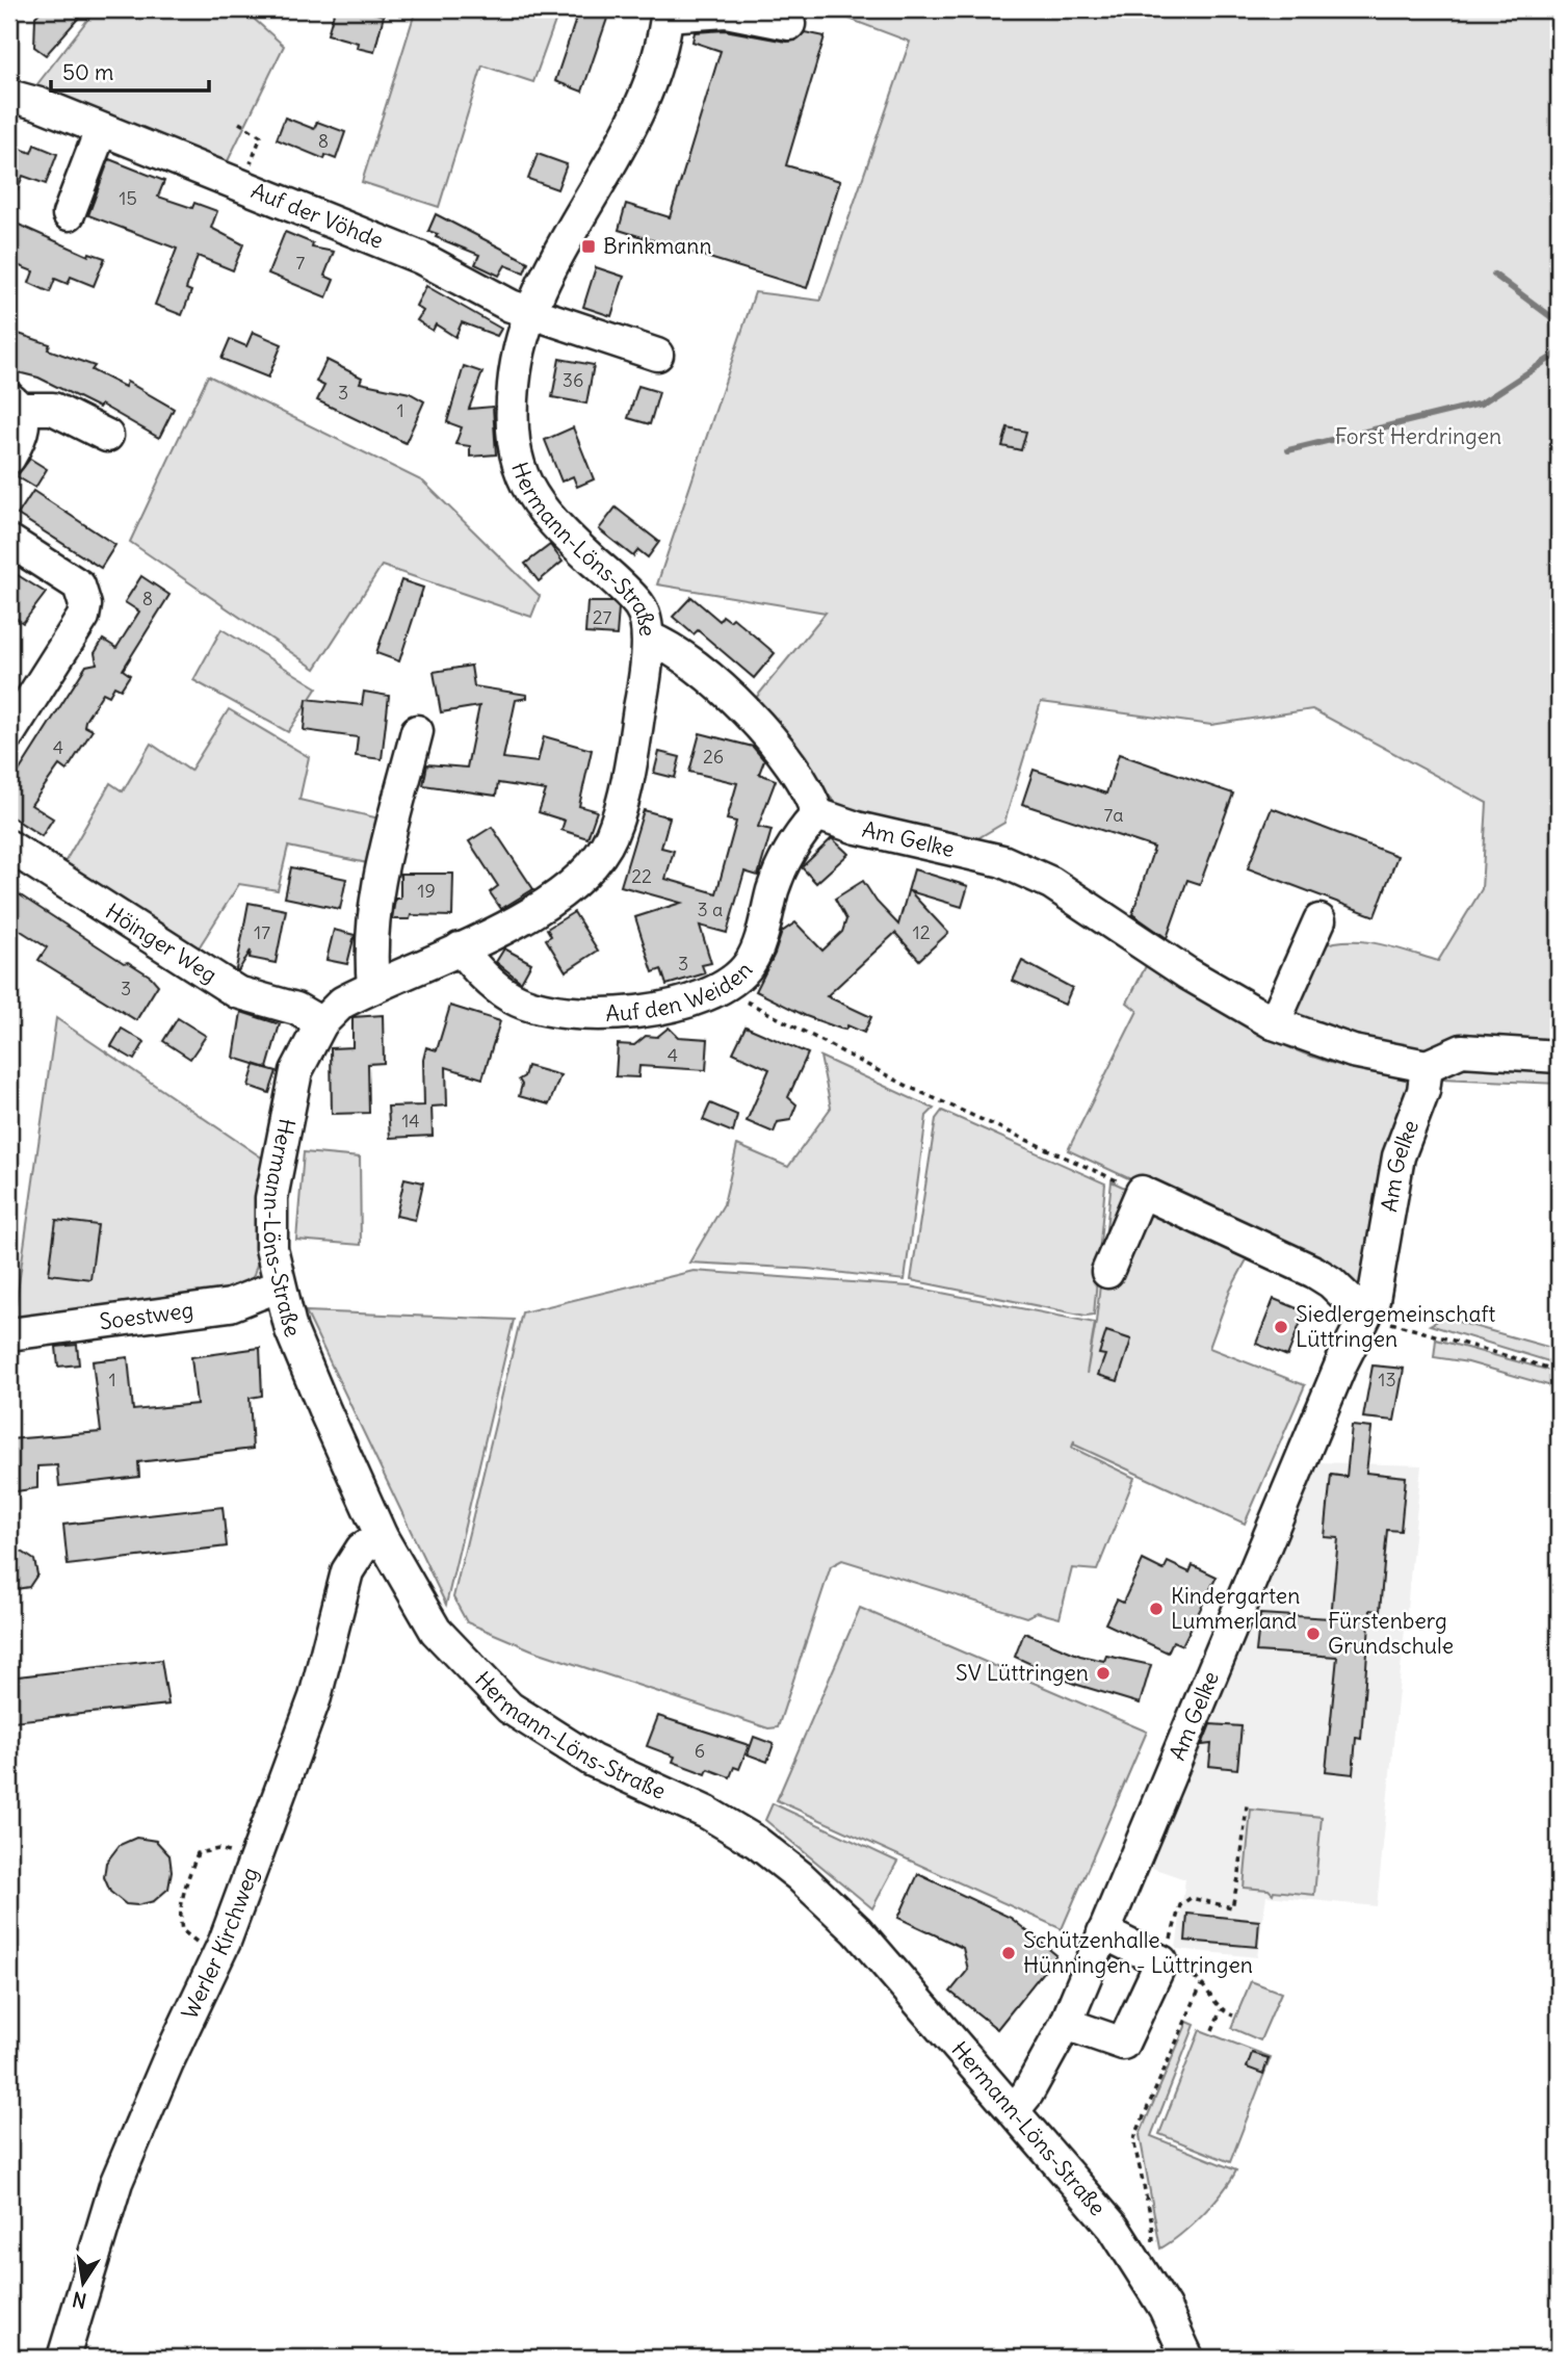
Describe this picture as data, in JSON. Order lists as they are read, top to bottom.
{
  "streets": {
    "street": [
      "Auf der Vöhde",
      "Hermann-Löns-Straße",
      "Am Gelke",
      "Höinger Weg",
      "Auf den Weiden",
      "Soestweg",
      "Werler Kirchweg"
    ]
  },
  "crossings": [
    ["Auf der Vöhde", "Hermann-Löns-Straße"],
    ["Hermann-Löns-Straße", "Am Gelke"],
    ["Hermann-Löns-Straße", "Höinger Weg"],
    ["Hermann-Löns-Straße", "Auf den Weiden"],
    ["Hermann-Löns-Straße", "Soestweg"],
    ["Hermann-Löns-Straße", "Werler Kirchweg"],
    ["Am Gelke", "Auf den Weiden"]
  ],
  "parks": ["Forst Herdringen"],
  "places": {
    "transit": ["Brinkmann"],
    "other": [
      "Siedlergemeinschaft Lüttringen",
      "Kindergarten Lummerland",
      "Fürstenberg Grundschule",
      "SV Lüttringen",
      "Schützenhalle Hünningen - Lüttringen"
    ]
  },
  "house_numbers": [
    "8",
    "15",
    "7",
    "36",
    "3",
    "1",
    "8",
    "27",
    "4",
    "26",
    "7a",
    "22",
    "19",
    "3 a",
    "17",
    "12",
    "3",
    "3",
    "4",
    "14",
    "1",
    "13",
    "6"
  ],
  "scale_bar": "50 m",
  "north": "bottom"
}
